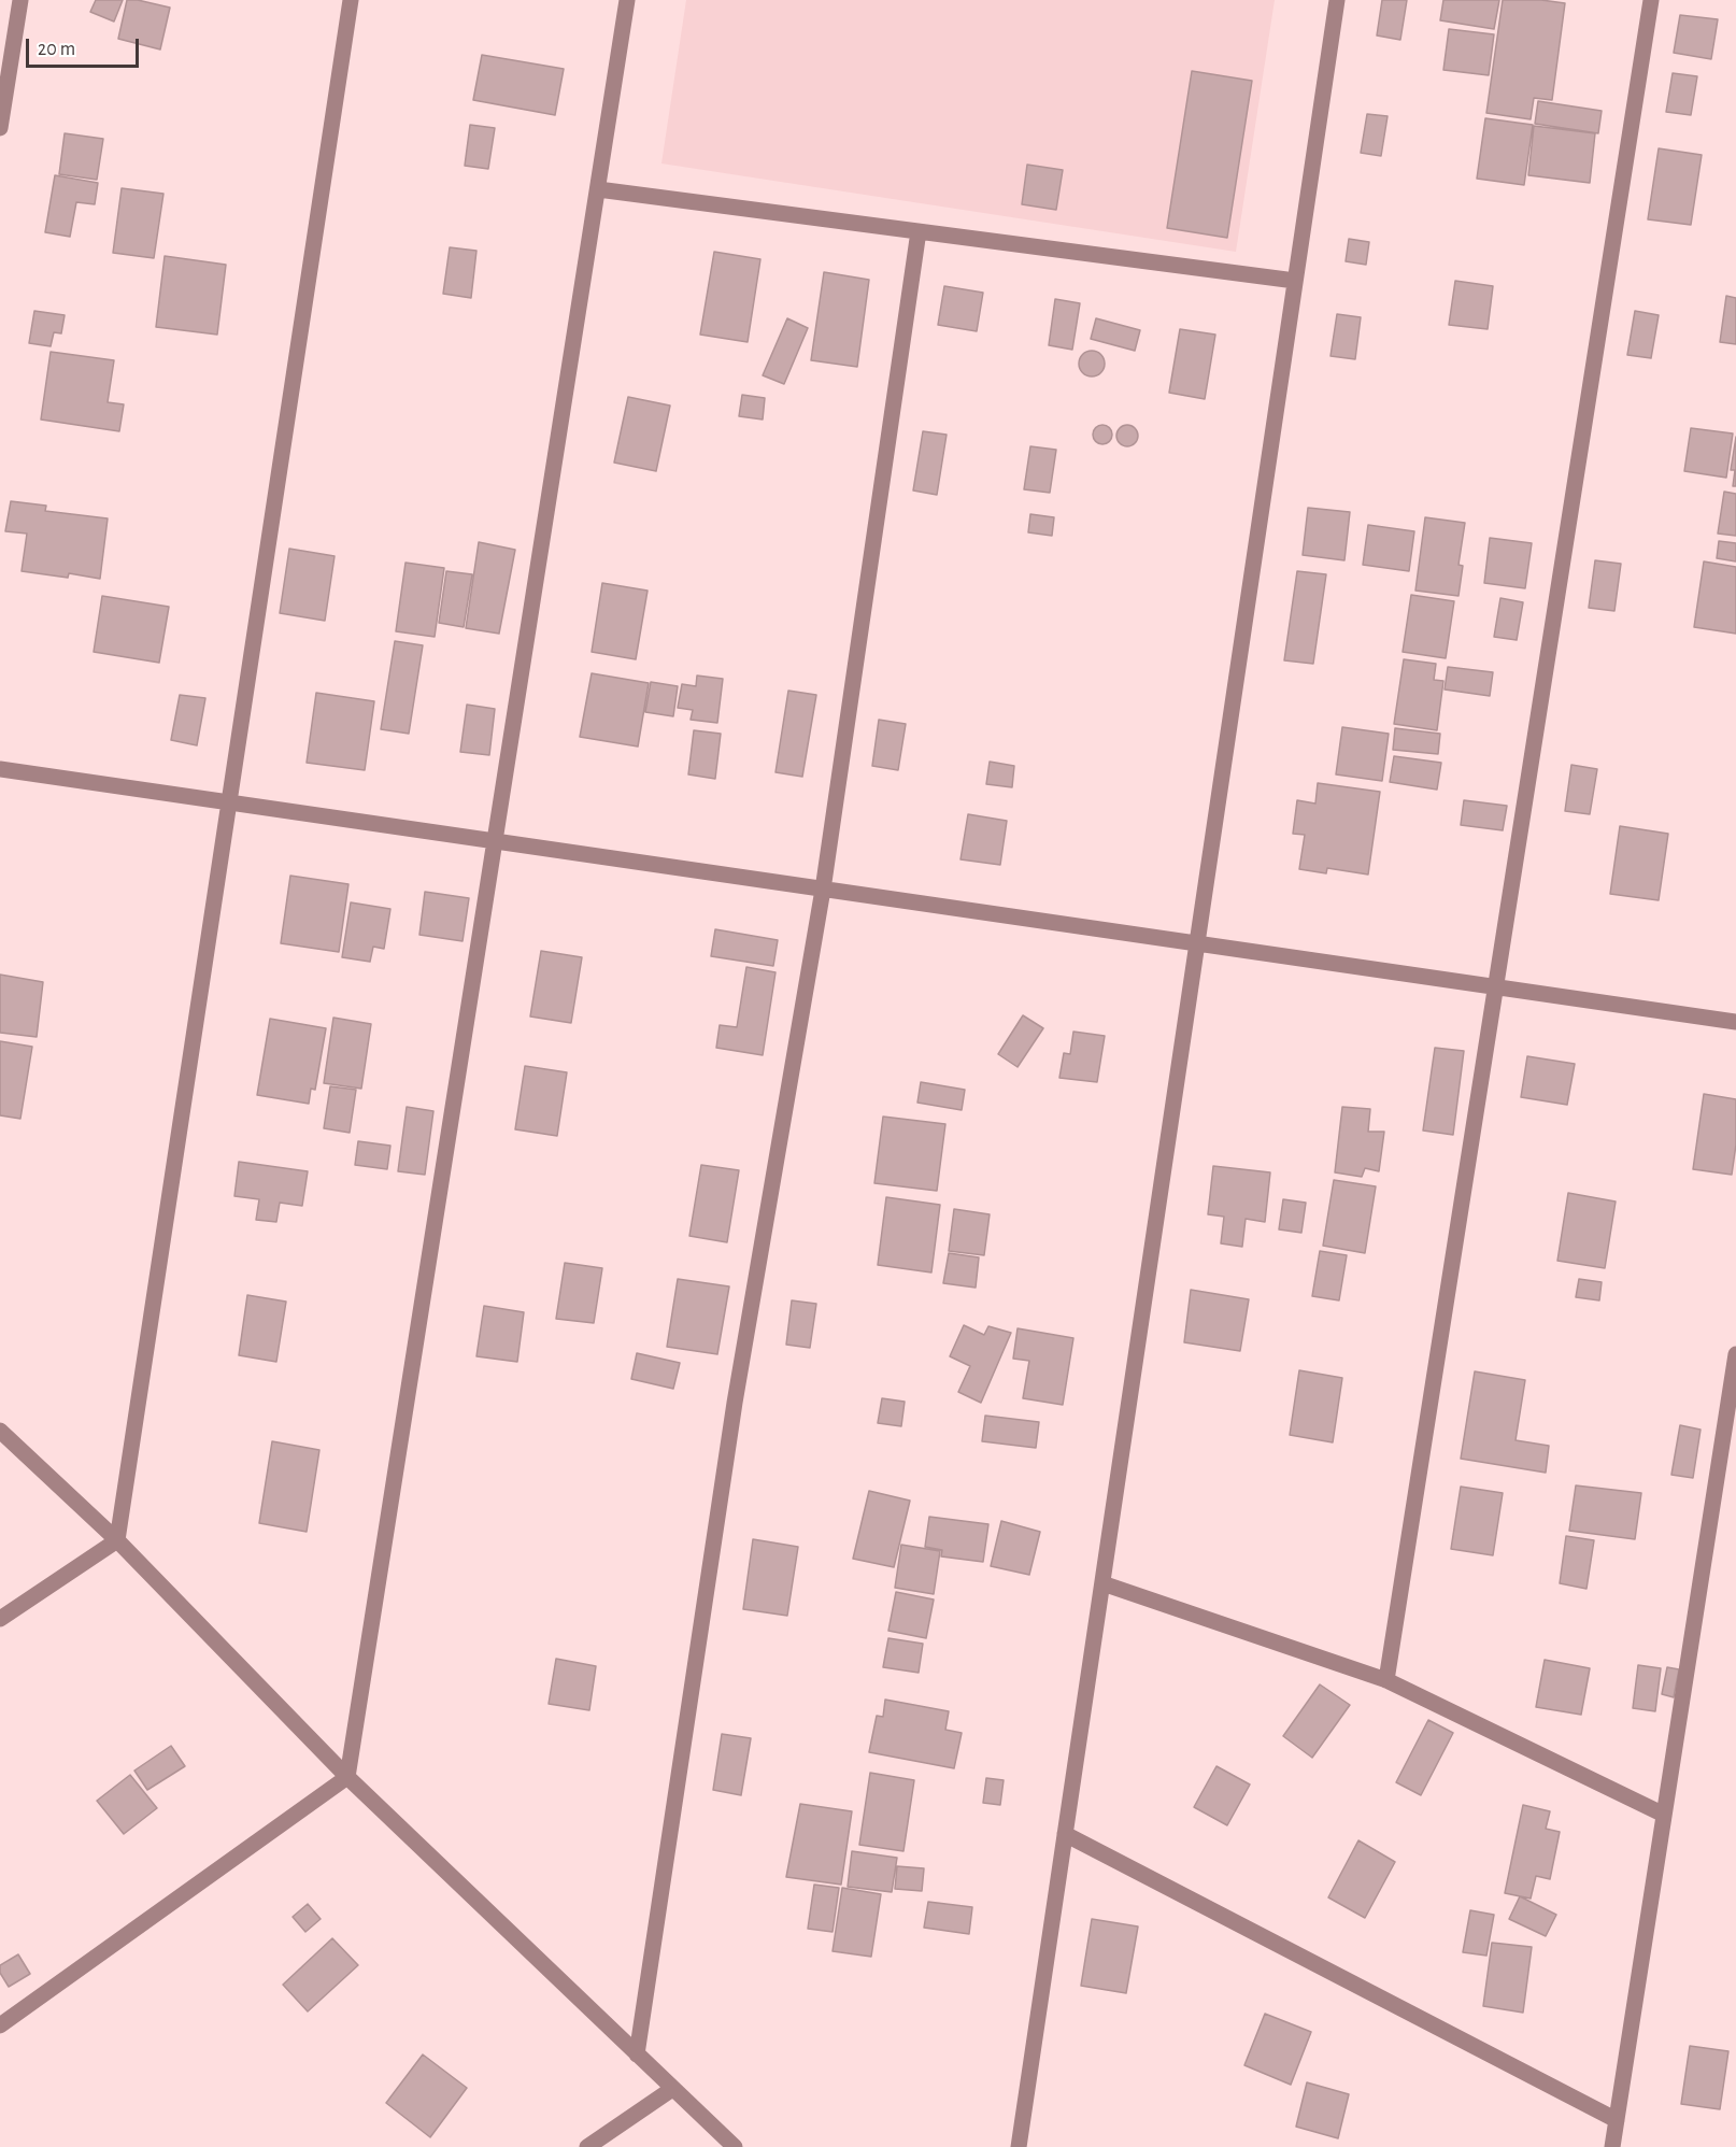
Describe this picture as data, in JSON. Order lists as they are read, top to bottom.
{
  "scale_bar": "20 m"
}
